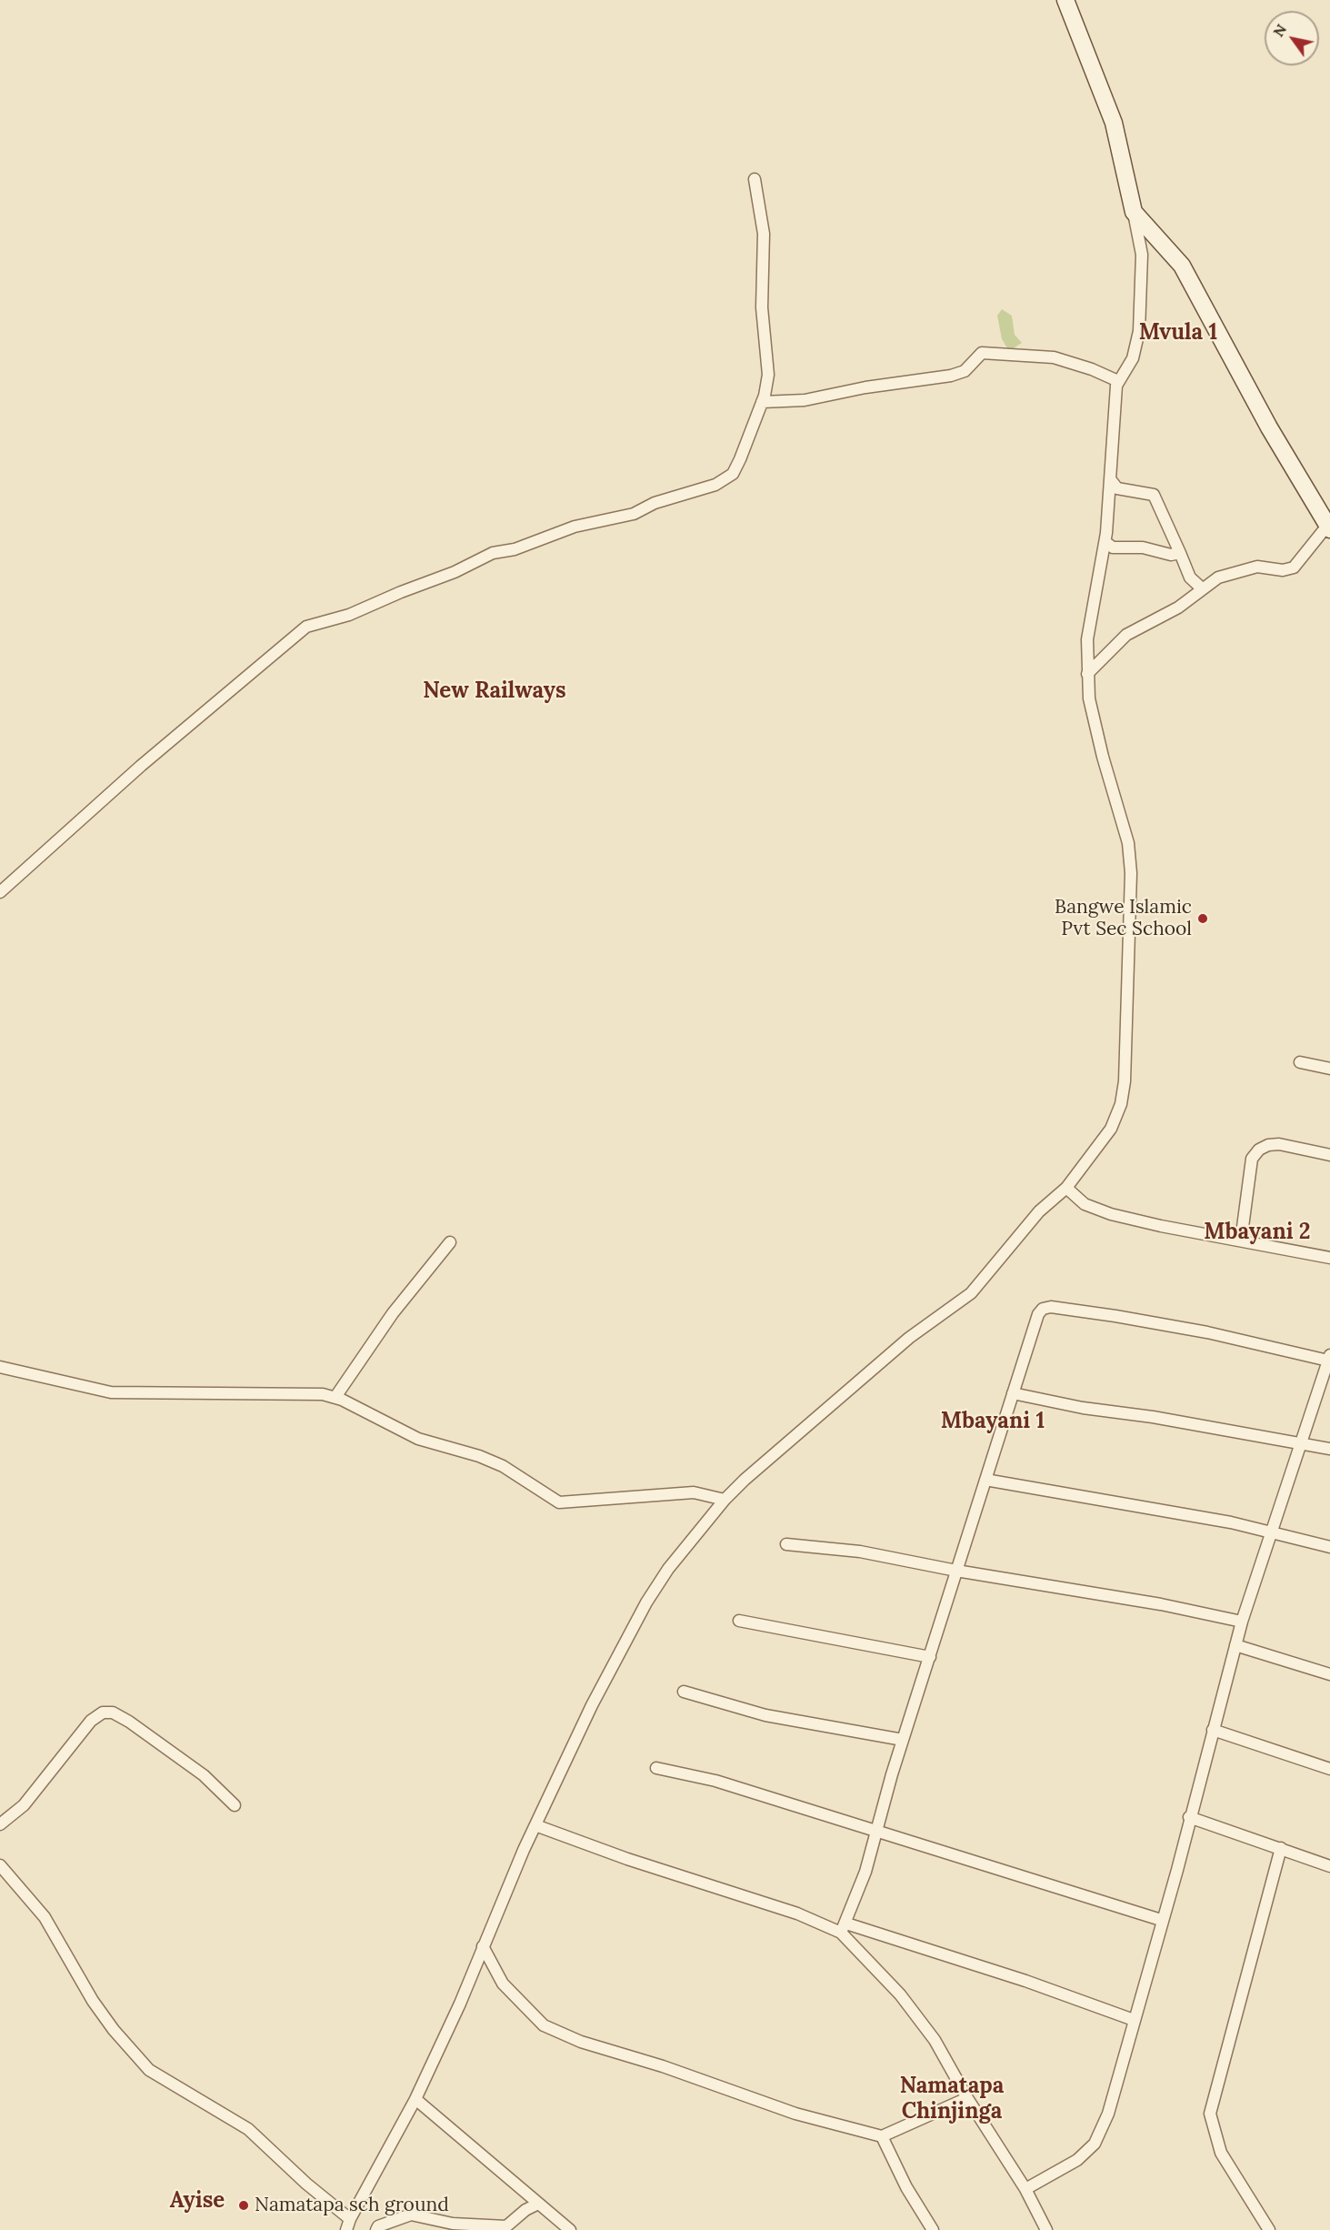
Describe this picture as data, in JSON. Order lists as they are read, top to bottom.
{
  "districts": [
    "Mvula 1",
    "New Railways",
    "Mbayani 2",
    "Mbayani 1",
    "Namatapa Chinjinga",
    "Ayise"
  ],
  "places": ["Bangwe Islamic Pvt Sec School", "Namatapa sch ground"],
  "north": "top left"
}
